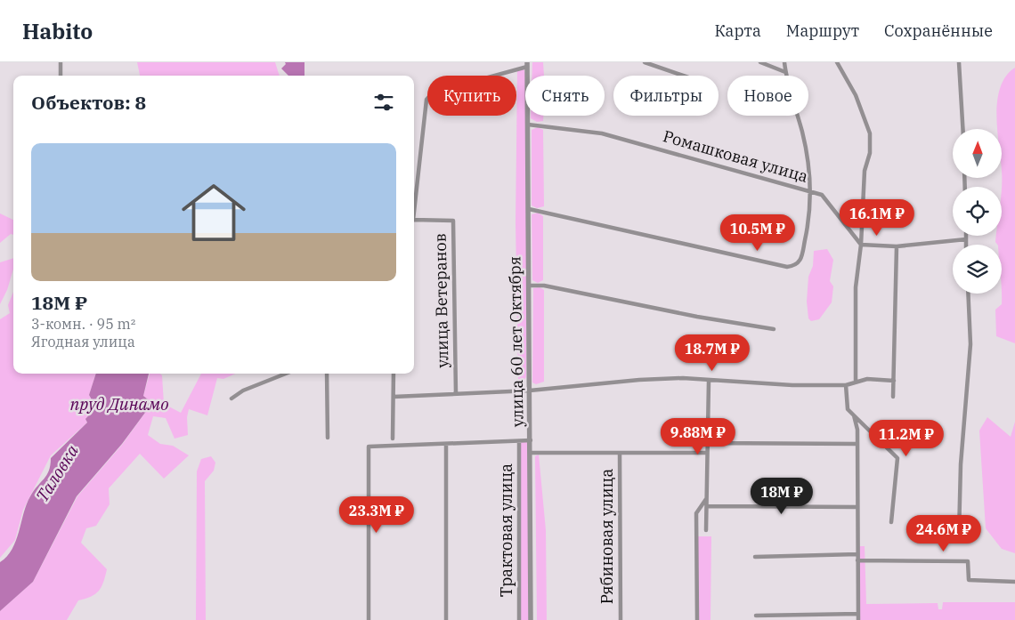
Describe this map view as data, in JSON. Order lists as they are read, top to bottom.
{
  "streets": {
    "street": [
      "Ромашковая улица",
      "улица Ветеранов",
      "улица 60 лет Октября",
      "Трактовая улица",
      "Рябиновая улица"
    ]
  },
  "crossings": [
    ["Ромашковая улица", "улица 60 лет Октября"]
  ],
  "water": ["пруд Динамо", "Таловка"],
  "north": "top",
  "page": {
    "header": "Habito",
    "nav": ["Карта", "Маршрут", "Сохранённые"],
    "chip": [
      "Купить",
      "Снять",
      "Фильтры",
      "Новое"
    ],
    "heading": "Объектов: 8",
    "list": [
      {
        "name": "18M ₽",
        "note": "3-комн. · 95 m² · Ягодная улица"
      }
    ],
    "price": [
      "16.1M ₽",
      "10.5M ₽",
      "18.7M ₽",
      "9.88M ₽",
      "11.2M ₽",
      "18M ₽",
      "23.3M ₽",
      "24.6M ₽"
    ]
  }
}
